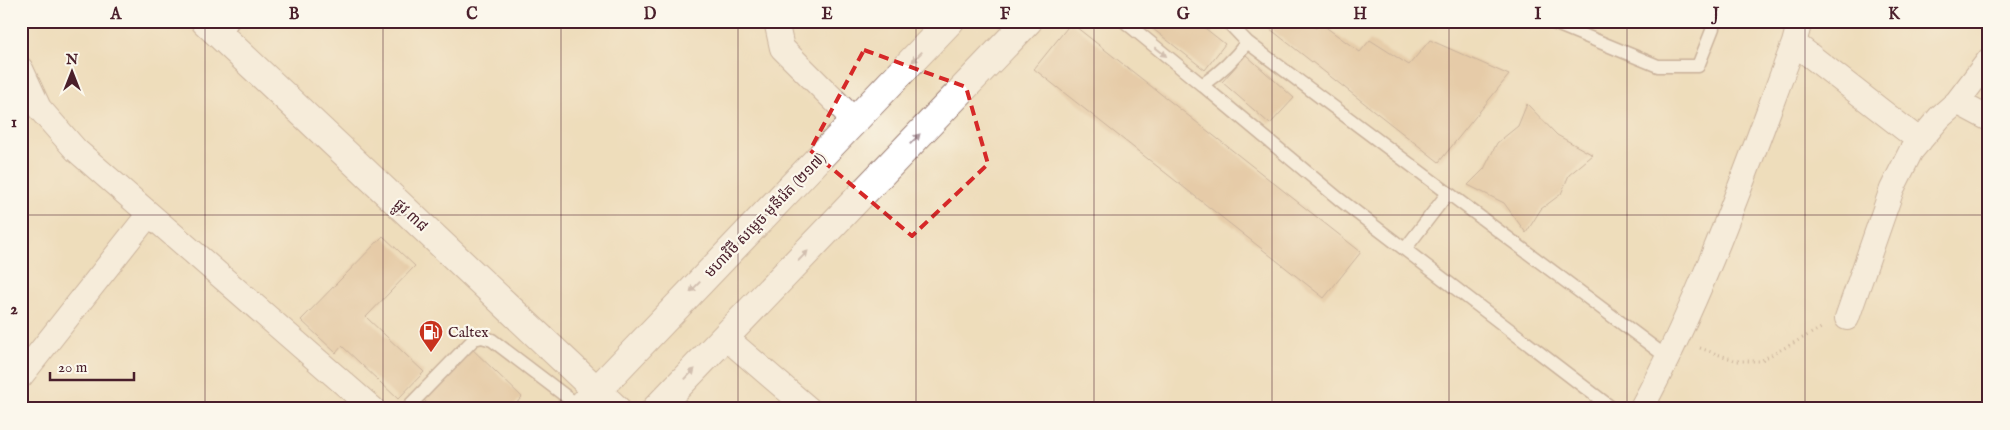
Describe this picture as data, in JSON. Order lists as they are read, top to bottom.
{
  "streets": {
    "main road": ["ផ្លូវ ៣៨", "មហាវិថី សម្តេច មុនីរ៉េត (២១៧)"]
  },
  "crossings": [
    ["ផ្លូវ ៣៨", "មហាវិថី សម្តេច មុនីរ៉េត (២១៧)"]
  ],
  "places": {
    "fuel station": ["Caltex"]
  },
  "scale_bar": "20 m",
  "north": "top",
  "grid": {
    "columns": [
      "A",
      "B",
      "C",
      "D",
      "E",
      "F",
      "G",
      "H",
      "I",
      "J",
      "K"
    ],
    "rows": ["1", "2"]
  }
}
